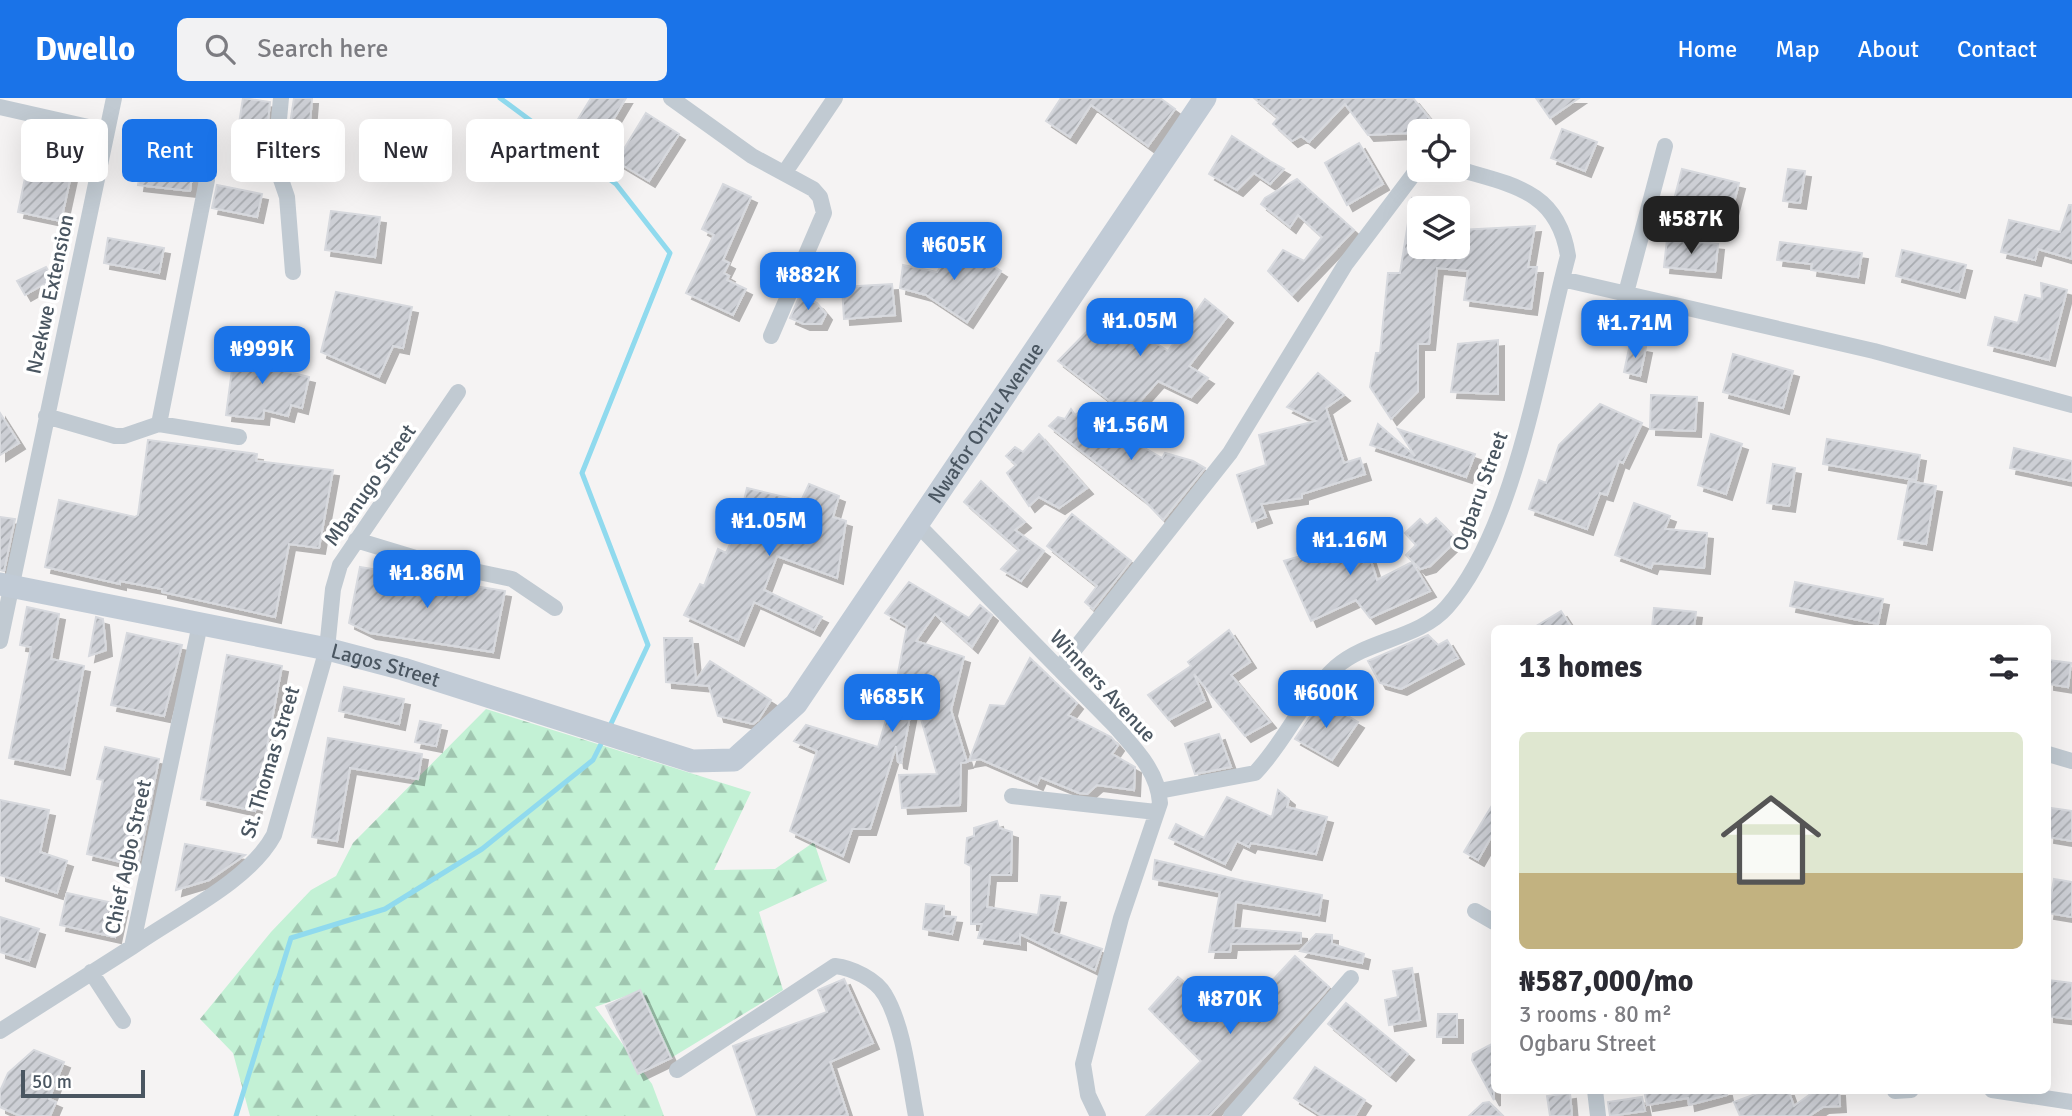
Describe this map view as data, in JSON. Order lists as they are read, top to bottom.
{
  "streets": {
    "street": [
      "Nzekwe Extension",
      "Nwafor Orizu Avenue",
      "Mbanugo Street",
      "Ogbaru Street",
      "Lagos Street",
      "Winners Avenue",
      "St. Thomas Street",
      "Chief Agbo Street"
    ]
  },
  "crossings": [
    ["Nzekwe Extension", "Lagos Street"],
    ["Nwafor Orizu Avenue", "Lagos Street"],
    ["Nwafor Orizu Avenue", "Winners Avenue"],
    ["Mbanugo Street", "Lagos Street"],
    ["Mbanugo Street", "St. Thomas Street"],
    ["Ogbaru Street", "Winners Avenue"],
    ["Lagos Street", "St. Thomas Street"],
    ["Lagos Street", "Chief Agbo Street"],
    ["St. Thomas Street", "Chief Agbo Street"]
  ],
  "scale_bar": "50 m",
  "page": {
    "header": "Dwello",
    "search": "Search here",
    "nav": [
      "Home",
      "Map",
      "About",
      "Contact"
    ],
    "chip": [
      "Buy",
      "Rent",
      "Filters",
      "New",
      "Apartment"
    ],
    "price": [
      "₦587K",
      "₦605K",
      "₦882K",
      "₦1.05M",
      "₦1.71M",
      "₦999K",
      "₦1.56M",
      "₦1.05M",
      "₦1.16M",
      "₦1.86M",
      "₦600K",
      "₦685K",
      "₦870K"
    ],
    "heading": "13 homes",
    "list": [
      {
        "name": "₦587,000/mo",
        "note": "3 rooms · 80 m² · Ogbaru Street"
      }
    ],
    "scale": "50 m"
  }
}
